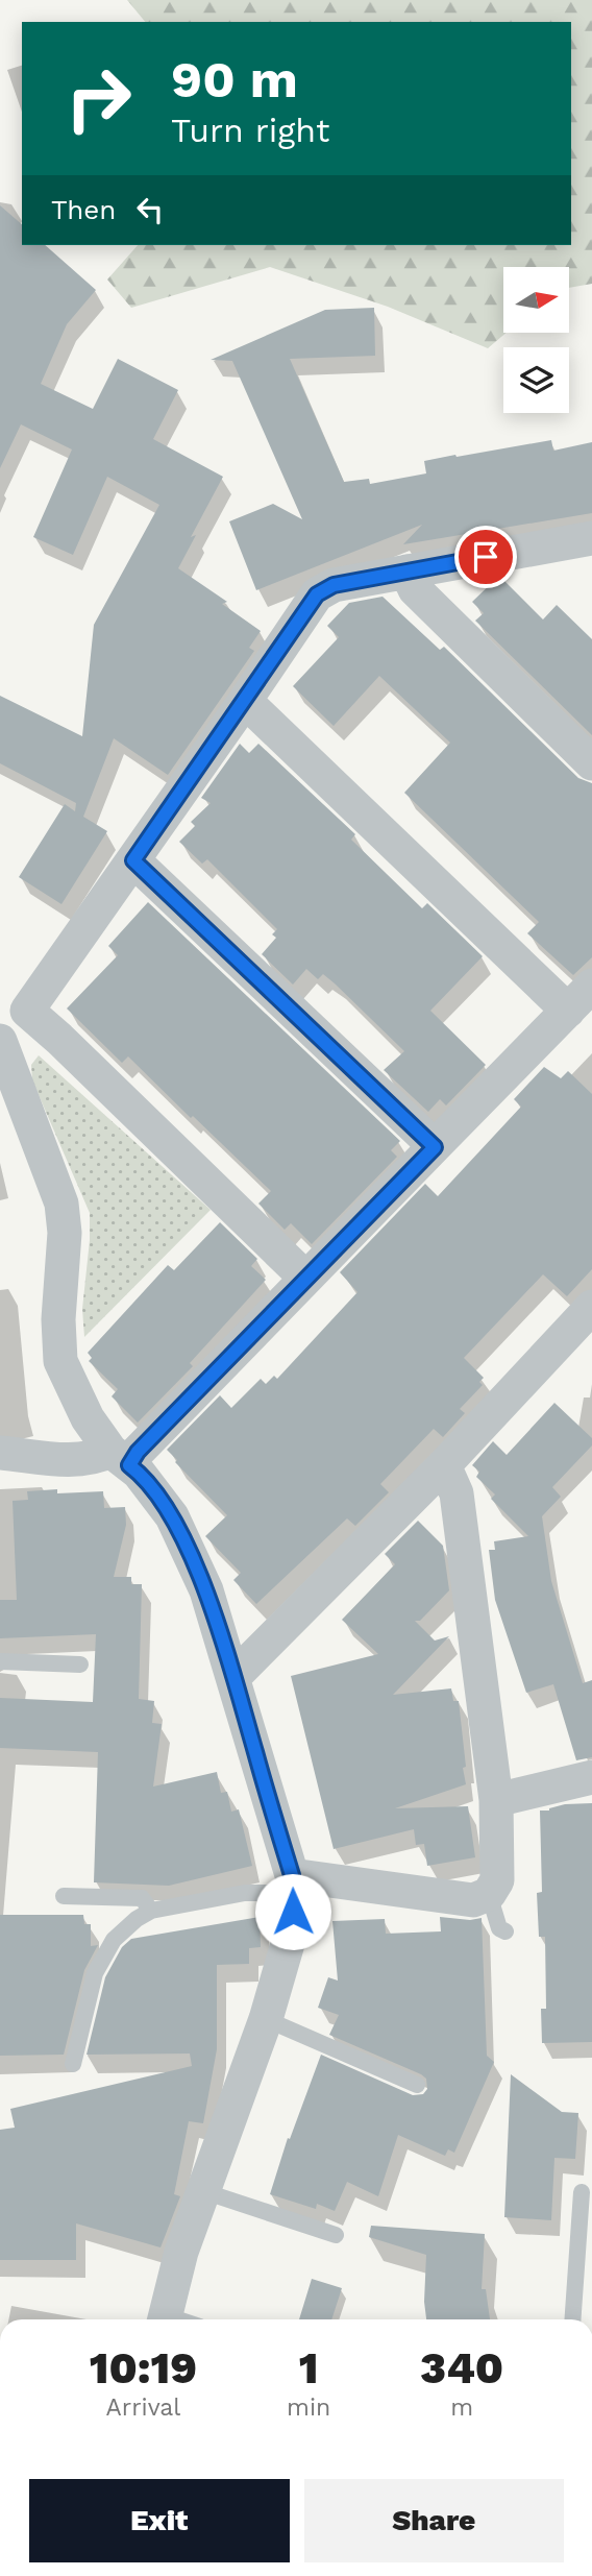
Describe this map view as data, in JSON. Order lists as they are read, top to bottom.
{
  "north": "right",
  "page": {
    "turn": ["90 m", "Turn right"],
    "then": "Then",
    "eta": [
      "10:19",
      "Arrival",
      "1",
      "min",
      "340",
      "m"
    ],
    "buttons": ["Exit", "Share"]
  }
}
